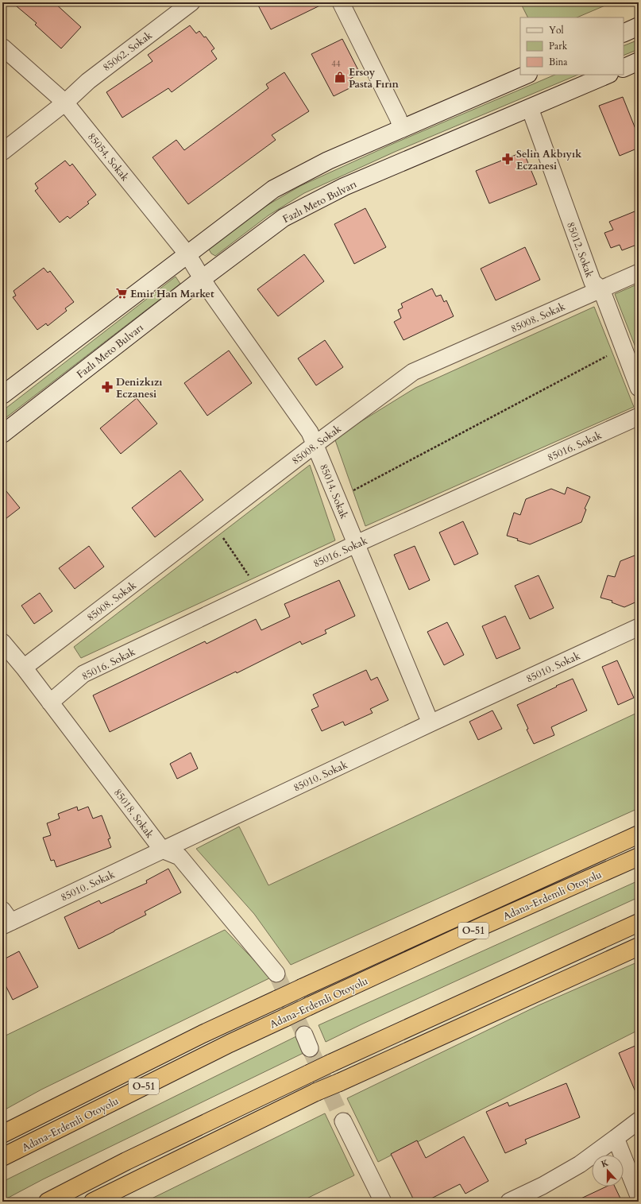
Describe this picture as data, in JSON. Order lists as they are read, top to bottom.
{
  "streets": {
    "highway": ["Adana-Erdemli Otoyolu", "O-51"],
    "main road": ["Fazlı Meto Bulvarı"],
    "street": [
      "85062. Sokak",
      "85054. Sokak",
      "85012. Sokak",
      "85008. Sokak",
      "85016. Sokak",
      "85014. Sokak",
      "85010. Sokak",
      "85018. Sokak"
    ]
  },
  "crossings": [
    ["85062. Sokak", "85054. Sokak"],
    ["85054. Sokak", "Fazlı Meto Bulvarı"],
    ["85054. Sokak", "85014. Sokak"],
    ["Fazlı Meto Bulvarı", "85012. Sokak"],
    ["Fazlı Meto Bulvarı", "85014. Sokak"],
    ["85012. Sokak", "85008. Sokak"],
    ["85008. Sokak", "85014. Sokak"],
    ["85008. Sokak", "85018. Sokak"],
    ["85016. Sokak", "85014. Sokak"],
    ["85016. Sokak", "85018. Sokak"],
    ["85014. Sokak", "85010. Sokak"],
    ["85010. Sokak", "85018. Sokak"]
  ],
  "places": {
    "shop": ["Ersoy Pasta Fırın"],
    "pharmacy": ["Selin Akbıyık Eczanesi", "Denizkızı Eczanesi"],
    "supermarket": ["Emir Han Market"]
  },
  "house_numbers": ["44"],
  "legend": ["Yol", "Park", "Bina"],
  "north": "top"
}
